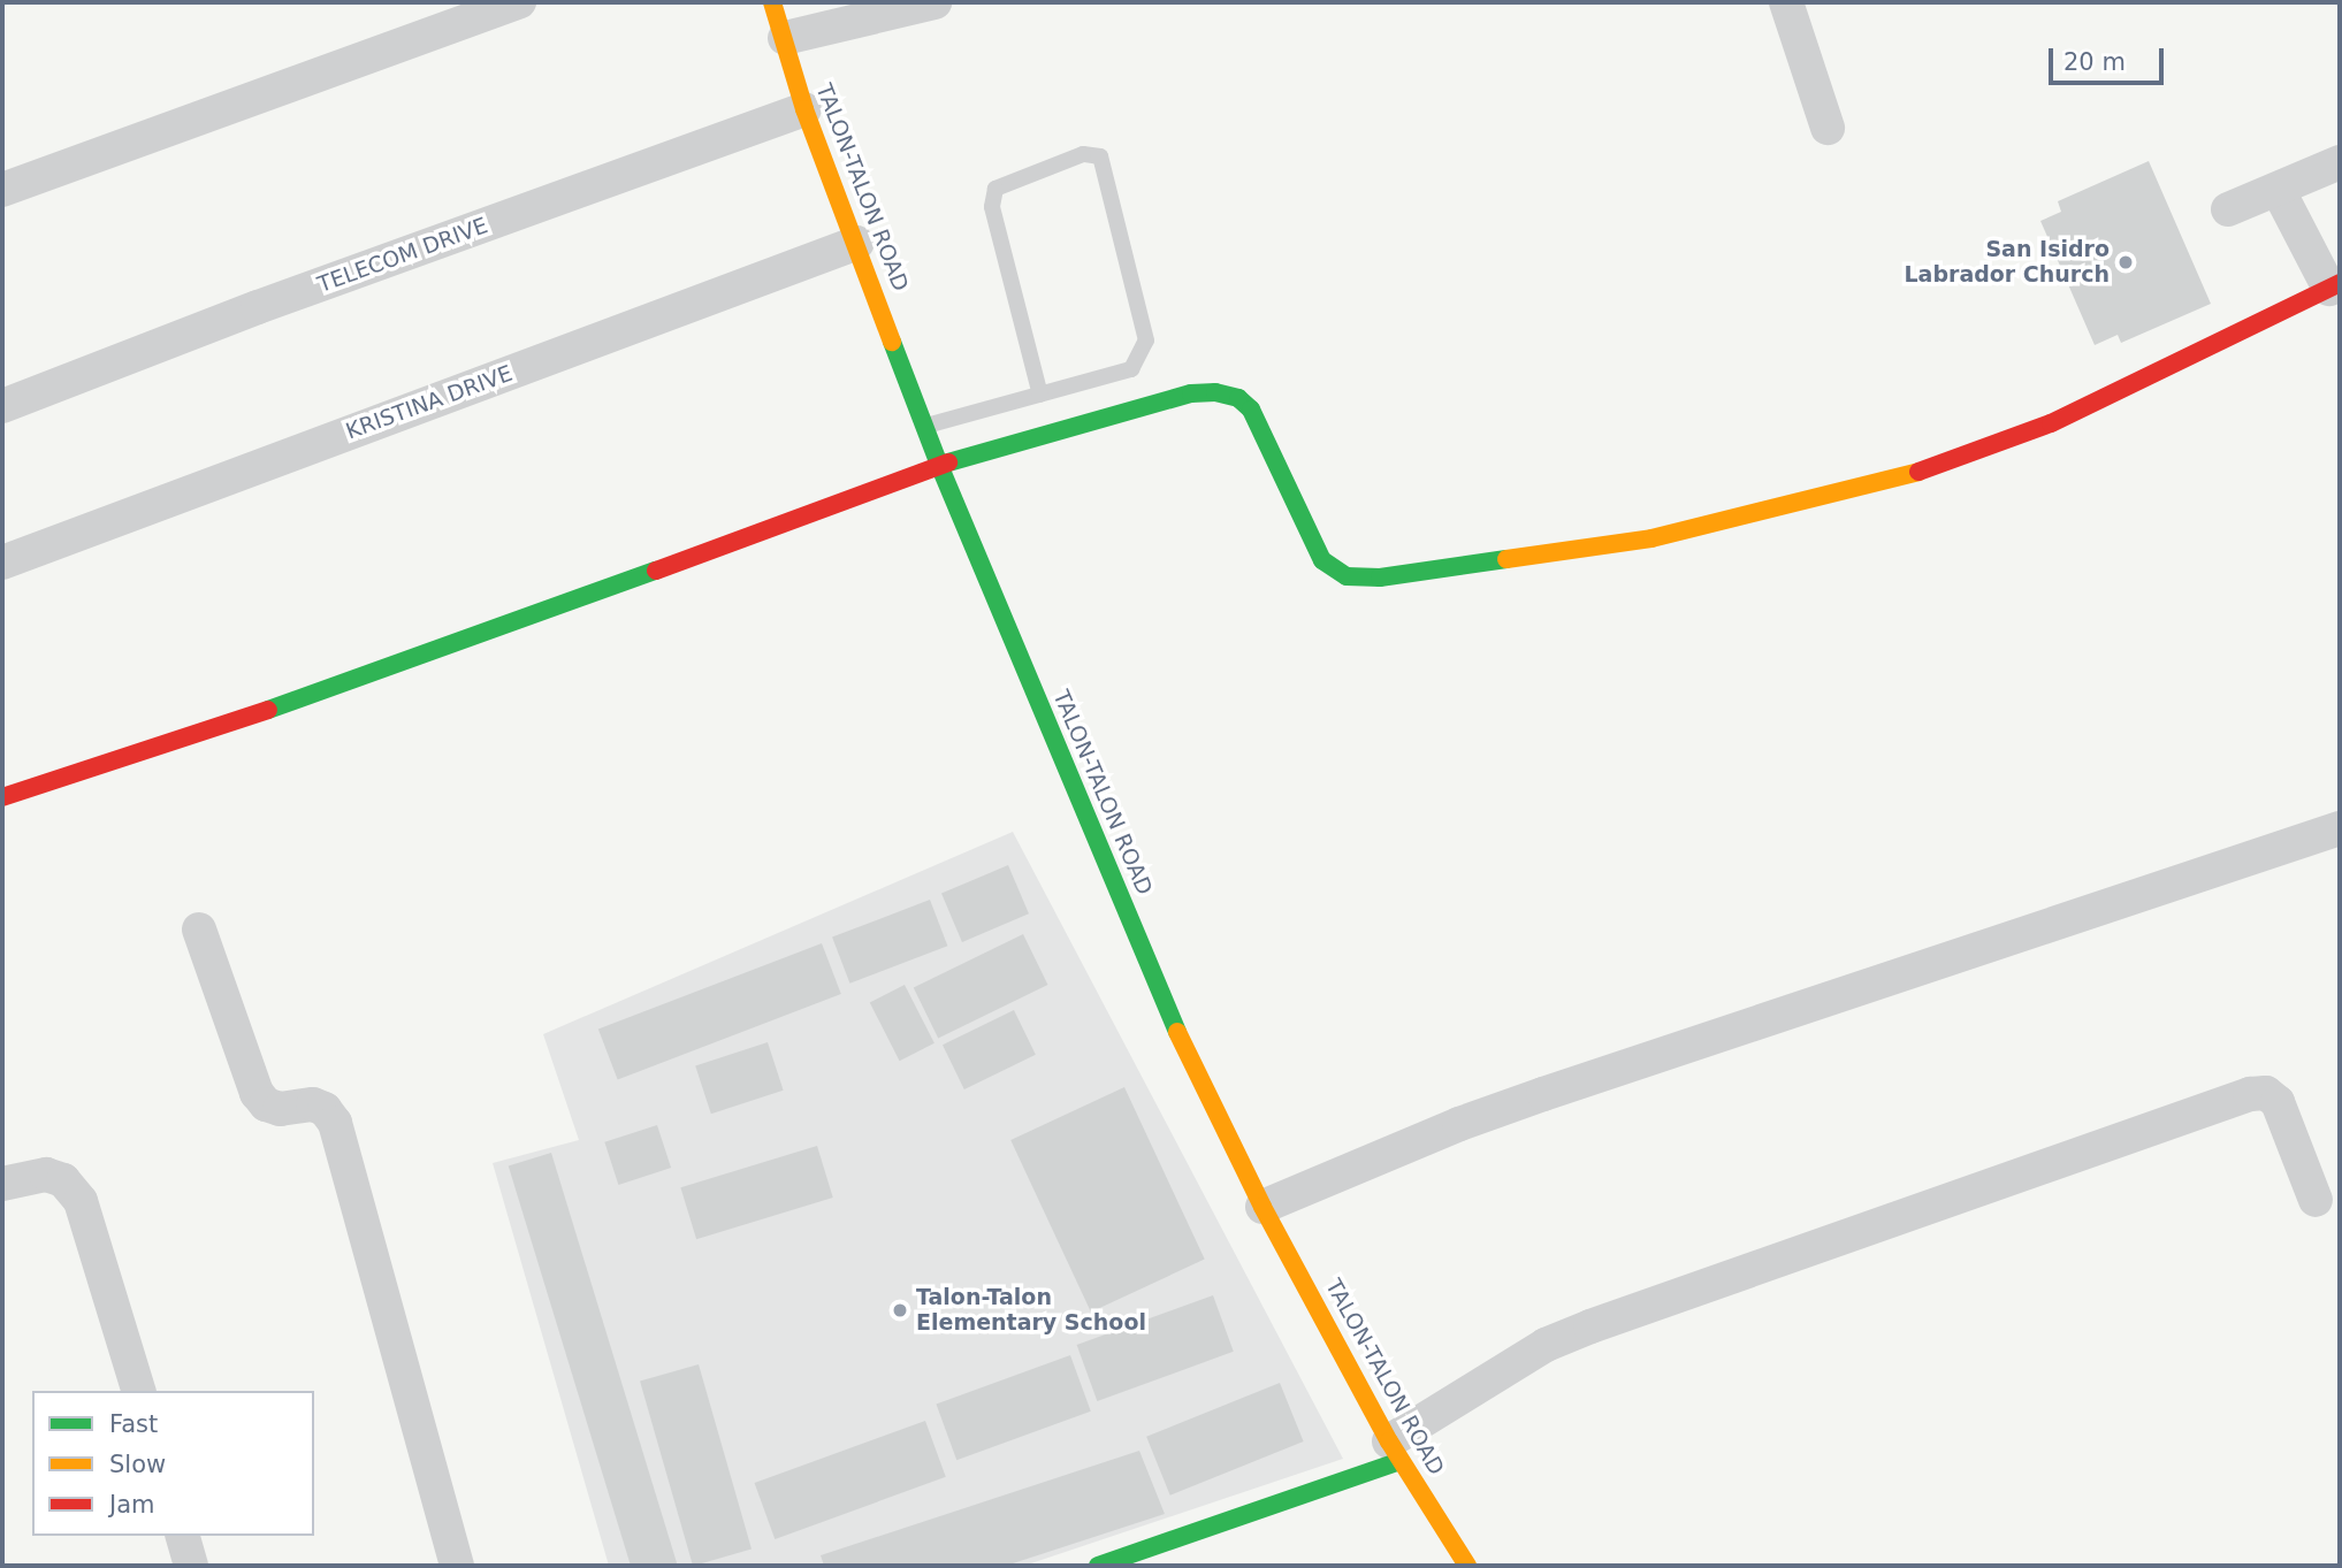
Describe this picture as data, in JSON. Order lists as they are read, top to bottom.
{
  "streets": {
    "street": ["TALON-TALON ROAD", "TELECOM DRIVE", "KRISTINA DRIVE"]
  },
  "crossings": [
    ["TALON-TALON ROAD", "TELECOM DRIVE"],
    ["TALON-TALON ROAD", "KRISTINA DRIVE"]
  ],
  "places": ["San Isidro Labrador Church", "Talon-Talon Elementary School"],
  "legend": ["Fast", "Slow", "Jam"],
  "scale_bar": "20 m"
}
